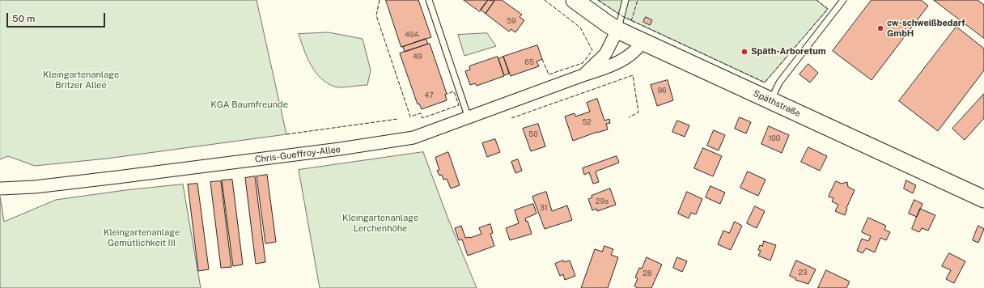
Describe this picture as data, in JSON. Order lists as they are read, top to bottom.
{
  "streets": {
    "main road": ["Späthstraße"],
    "street": ["Chris-Gueffroy-Allee"]
  },
  "crossings": [
    ["Späthstraße", "Chris-Gueffroy-Allee"]
  ],
  "parks": [
    "Kleingartenanlage Britzer Allee",
    "KGA Baumfreunde",
    "Kleingartenanlage Lerchenhöhe",
    "Kleingartenanlage Gemütlichkeit III"
  ],
  "places": ["cw-schweißbedarf GmbH", "Späth-Arboretum"],
  "house_numbers": [
    "59",
    "49A",
    "49",
    "65",
    "96",
    "47",
    "52",
    "50",
    "100",
    "29a",
    "31",
    "23",
    "28"
  ],
  "scale_bar": "50 m"
}
